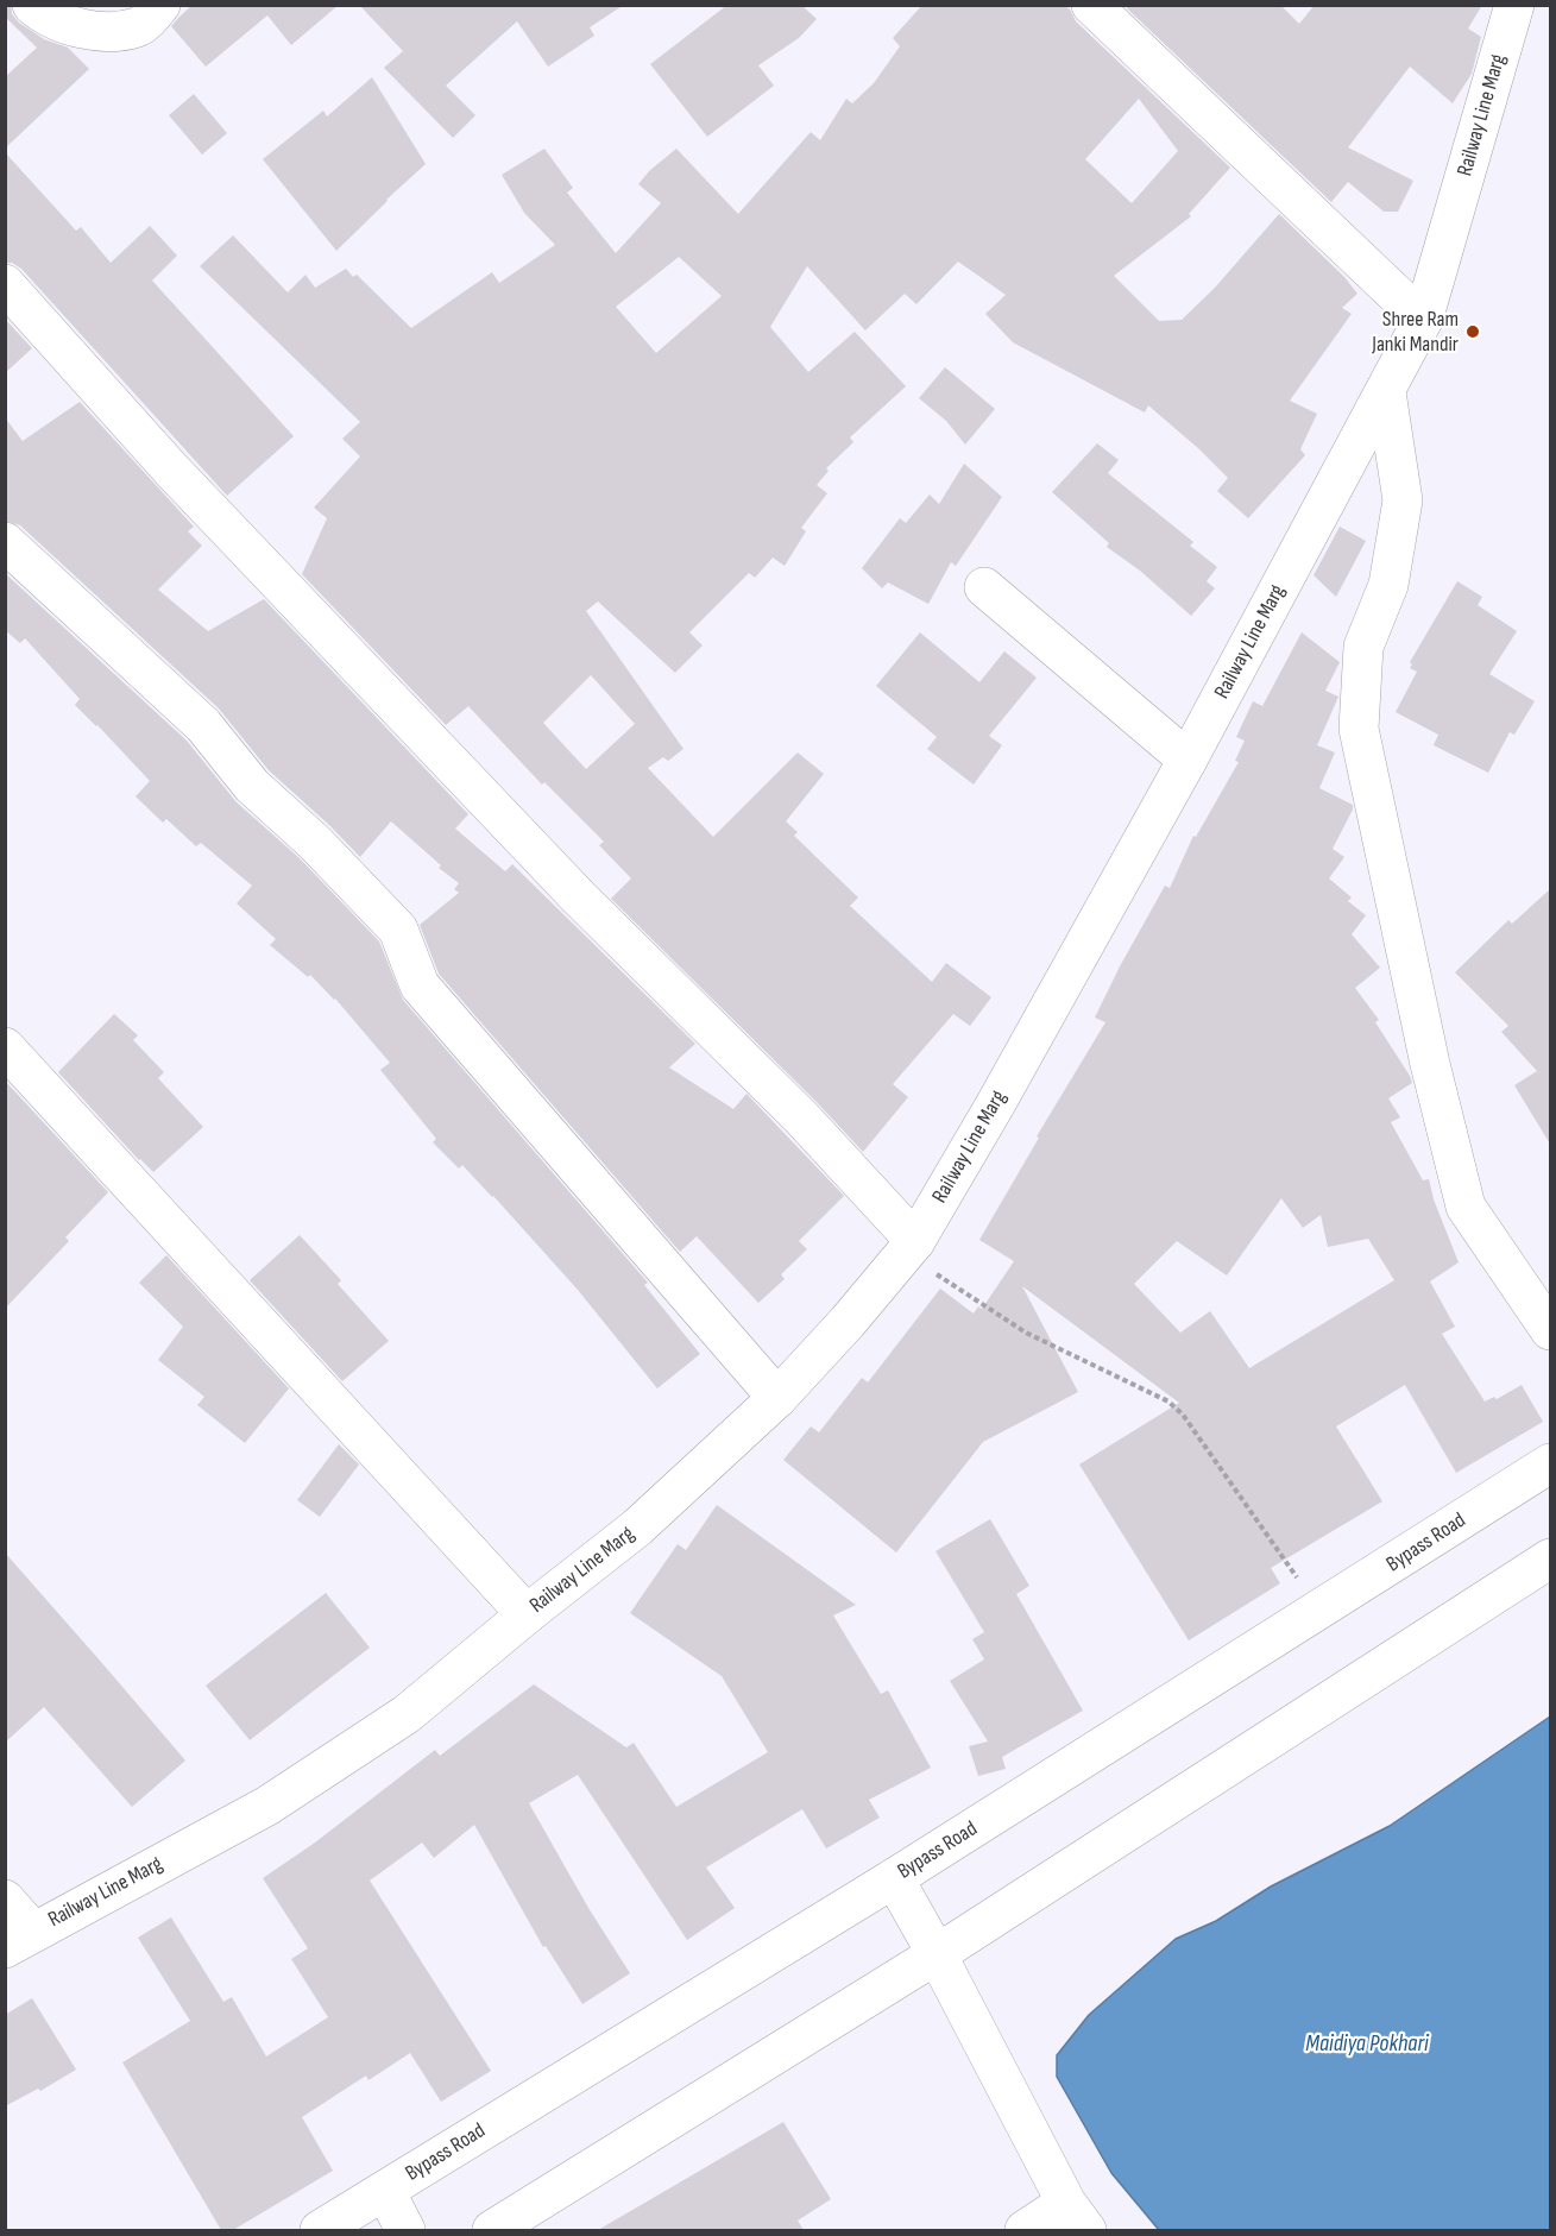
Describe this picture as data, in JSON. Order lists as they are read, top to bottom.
{
  "streets": {
    "street": ["Railway Line Marg", "Bypass Road"]
  },
  "water": ["Maidiya Pokhari"],
  "places": ["Shree Ram Janki Mandir"]
}
